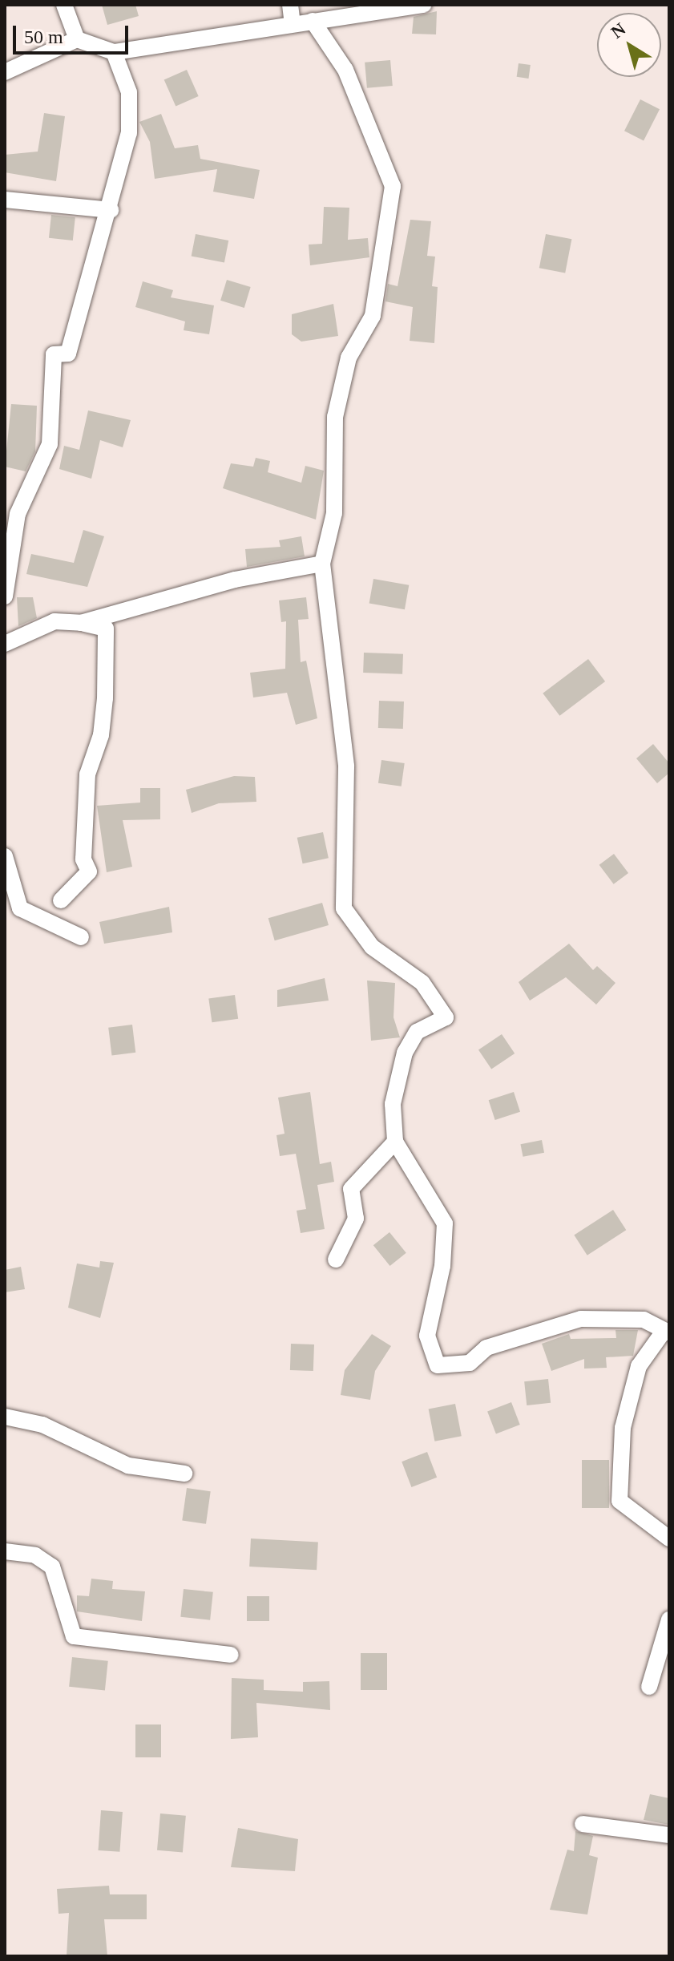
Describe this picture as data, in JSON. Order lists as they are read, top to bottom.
{
  "scale_bar": "50 m",
  "north": "top left"
}
